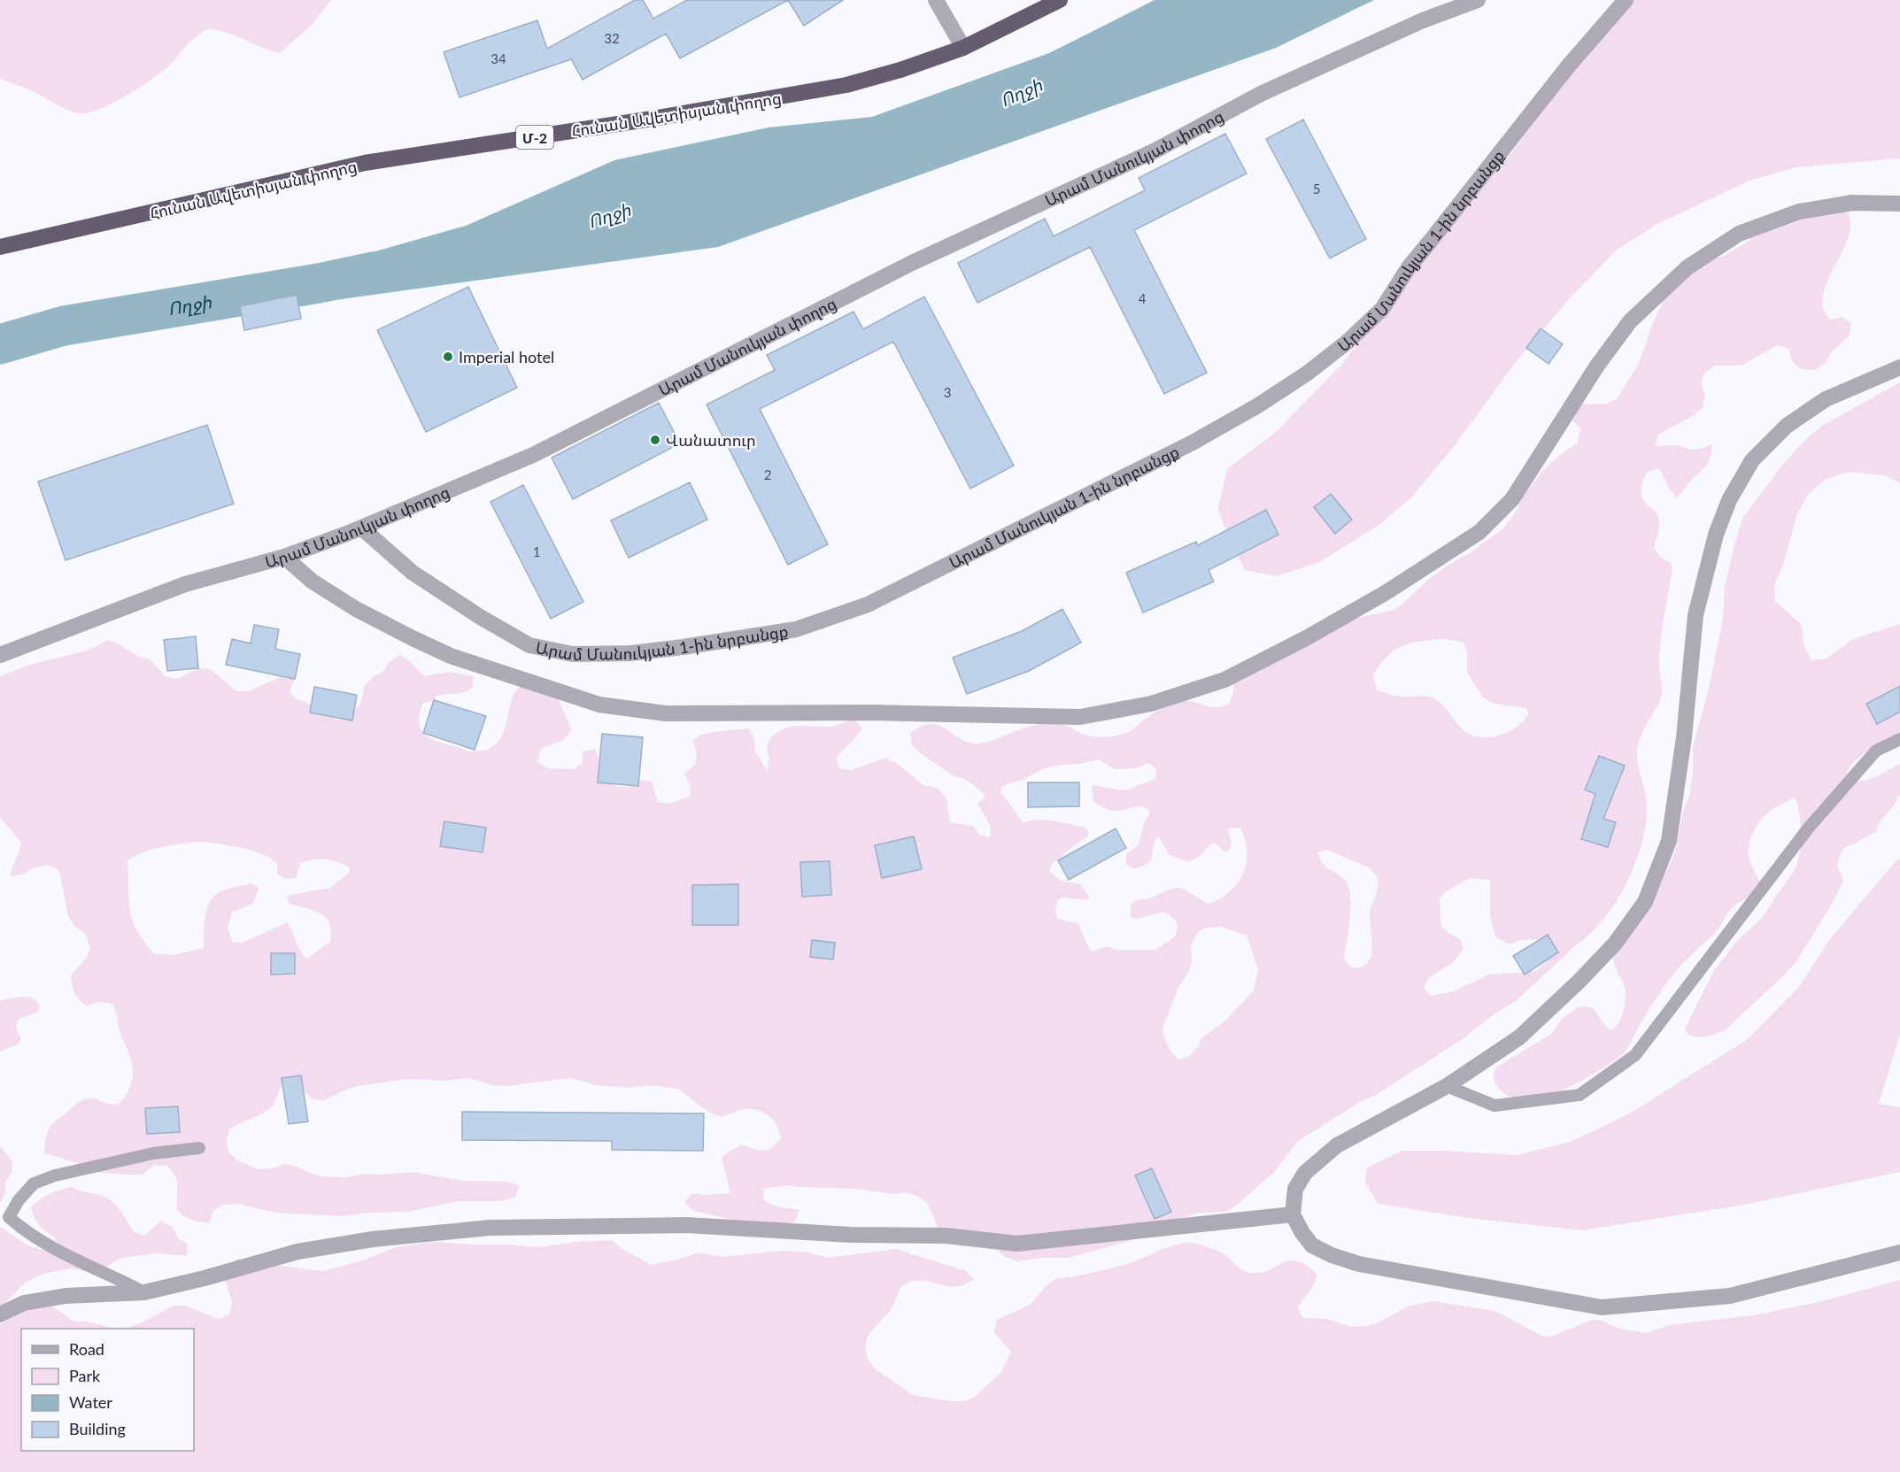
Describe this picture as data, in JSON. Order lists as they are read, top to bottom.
{
  "streets": {
    "highway": ["Հունան Ավետիսյան փողոց", "Մ-2"],
    "street": ["Արամ Մանուկյան փողոց", "Արամ Մանուկյան 1-ին նրբանցք"]
  },
  "crossings": [
    ["Արամ Մանուկյան փողոց", "Արամ Մանուկյան 1-ին նրբանցք"]
  ],
  "water": ["Ողջի"],
  "places": ["Imperial hotel", "Վանատուր"],
  "house_numbers": [
    "32",
    "34",
    "5",
    "4",
    "3",
    "2",
    "1"
  ],
  "legend": [
    "Road",
    "Park",
    "Water",
    "Building"
  ]
}
